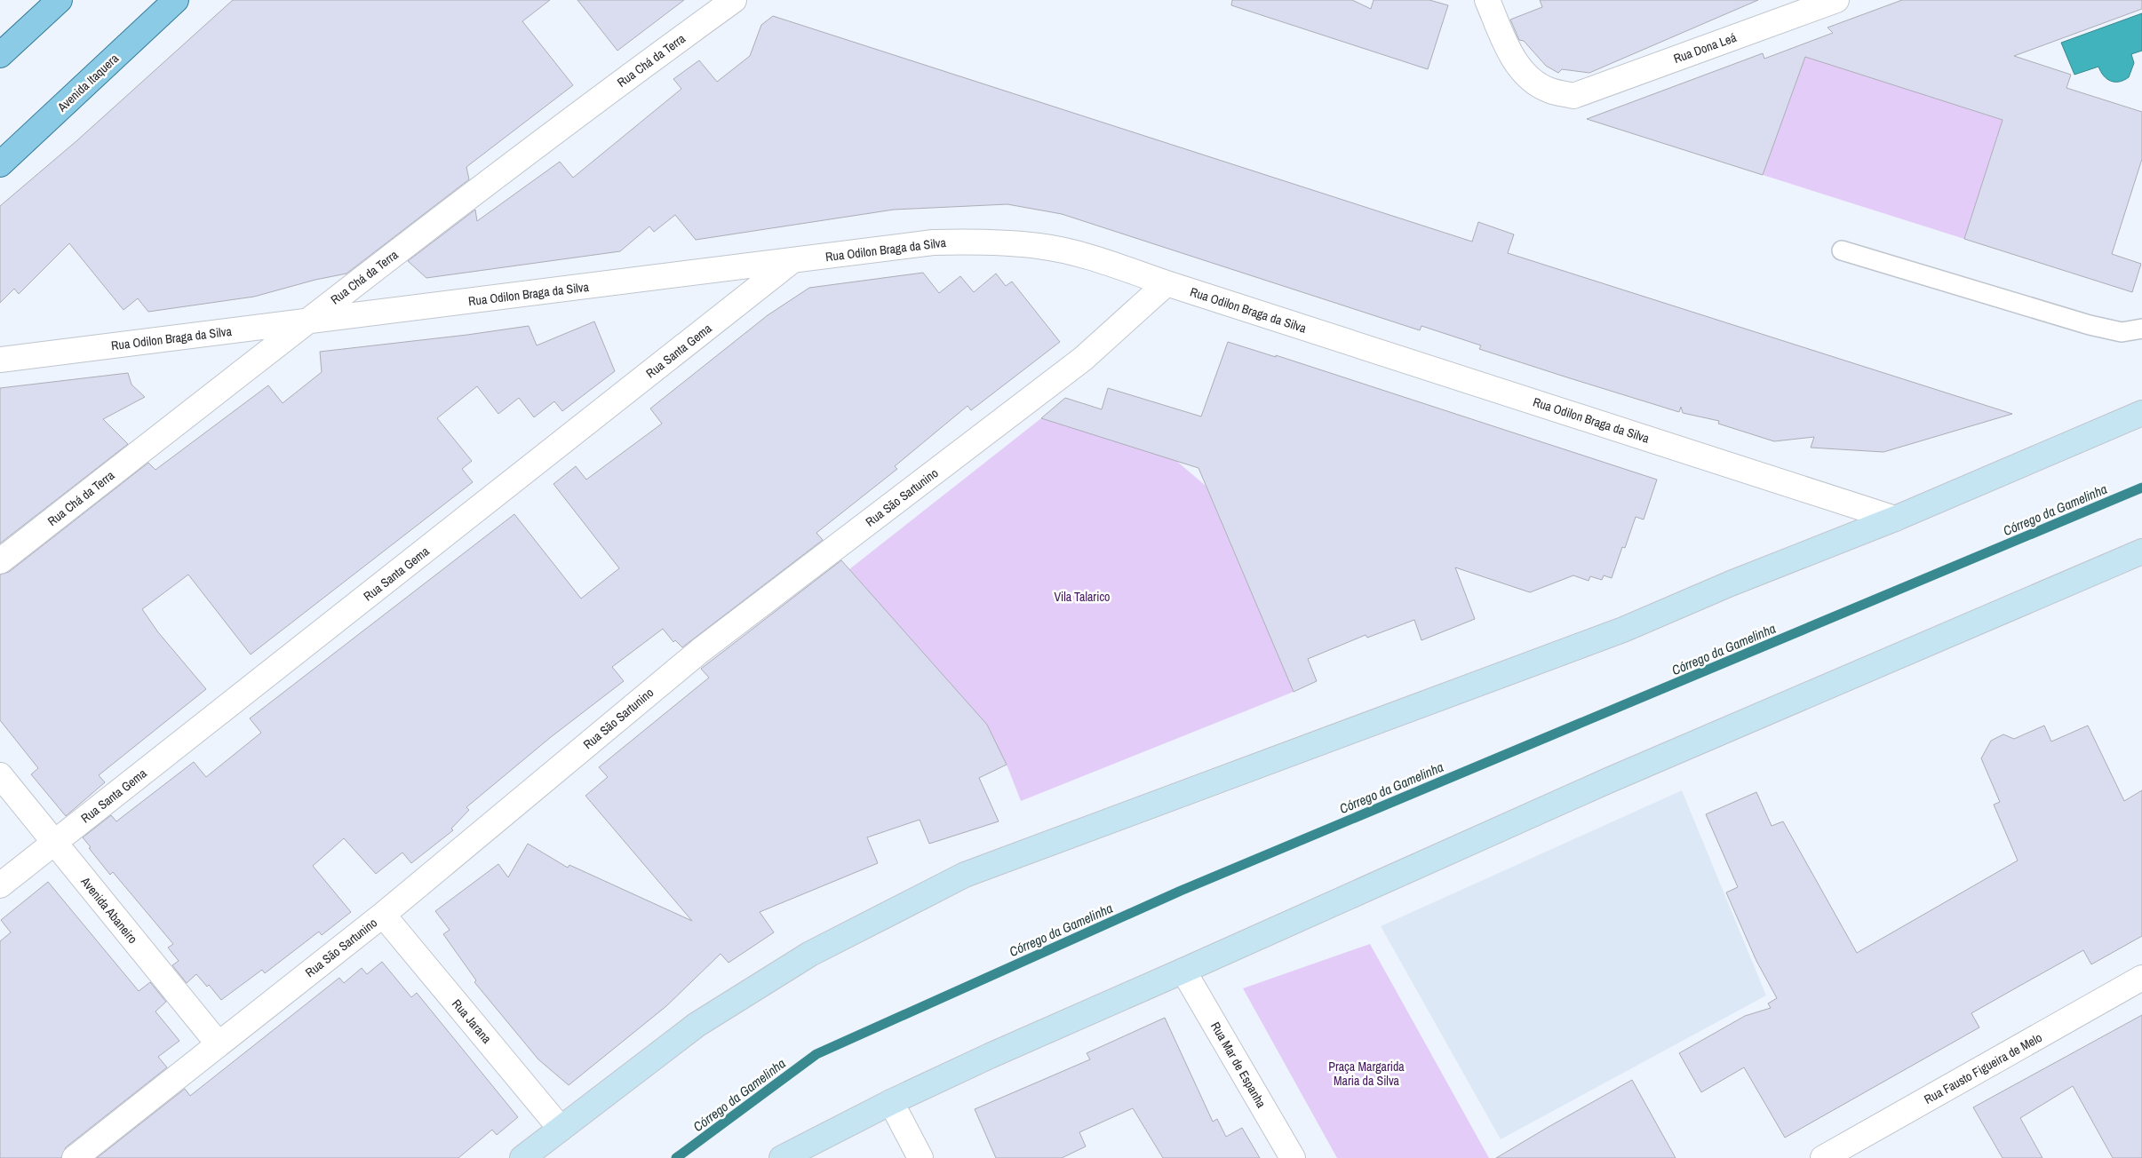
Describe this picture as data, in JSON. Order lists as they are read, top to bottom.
{
  "streets": {
    "main road": ["Avenida Itaquera"],
    "street": [
      "Rua Dona Leá",
      "Rua Chá da Terra",
      "Rua Odilon Braga da Silva",
      "Rua Santa Gema",
      "Rua São Sartunino",
      "Avenida Abaneiro",
      "Rua Jarana",
      "Rua Mar de Espanha",
      "Rua Fausto Figueira de Melo"
    ]
  },
  "crossings": [
    ["Rua Chá da Terra", "Rua Odilon Braga da Silva"],
    ["Rua Odilon Braga da Silva", "Rua Santa Gema"],
    ["Rua Odilon Braga da Silva", "Rua São Sartunino"],
    ["Rua Santa Gema", "Avenida Abaneiro"],
    ["Rua São Sartunino", "Avenida Abaneiro"],
    ["Rua São Sartunino", "Rua Jarana"]
  ],
  "water": ["Córrego da Gamelinha"],
  "parks": ["Vila Talarico", "Praça Margarida Maria da Silva"]
}
